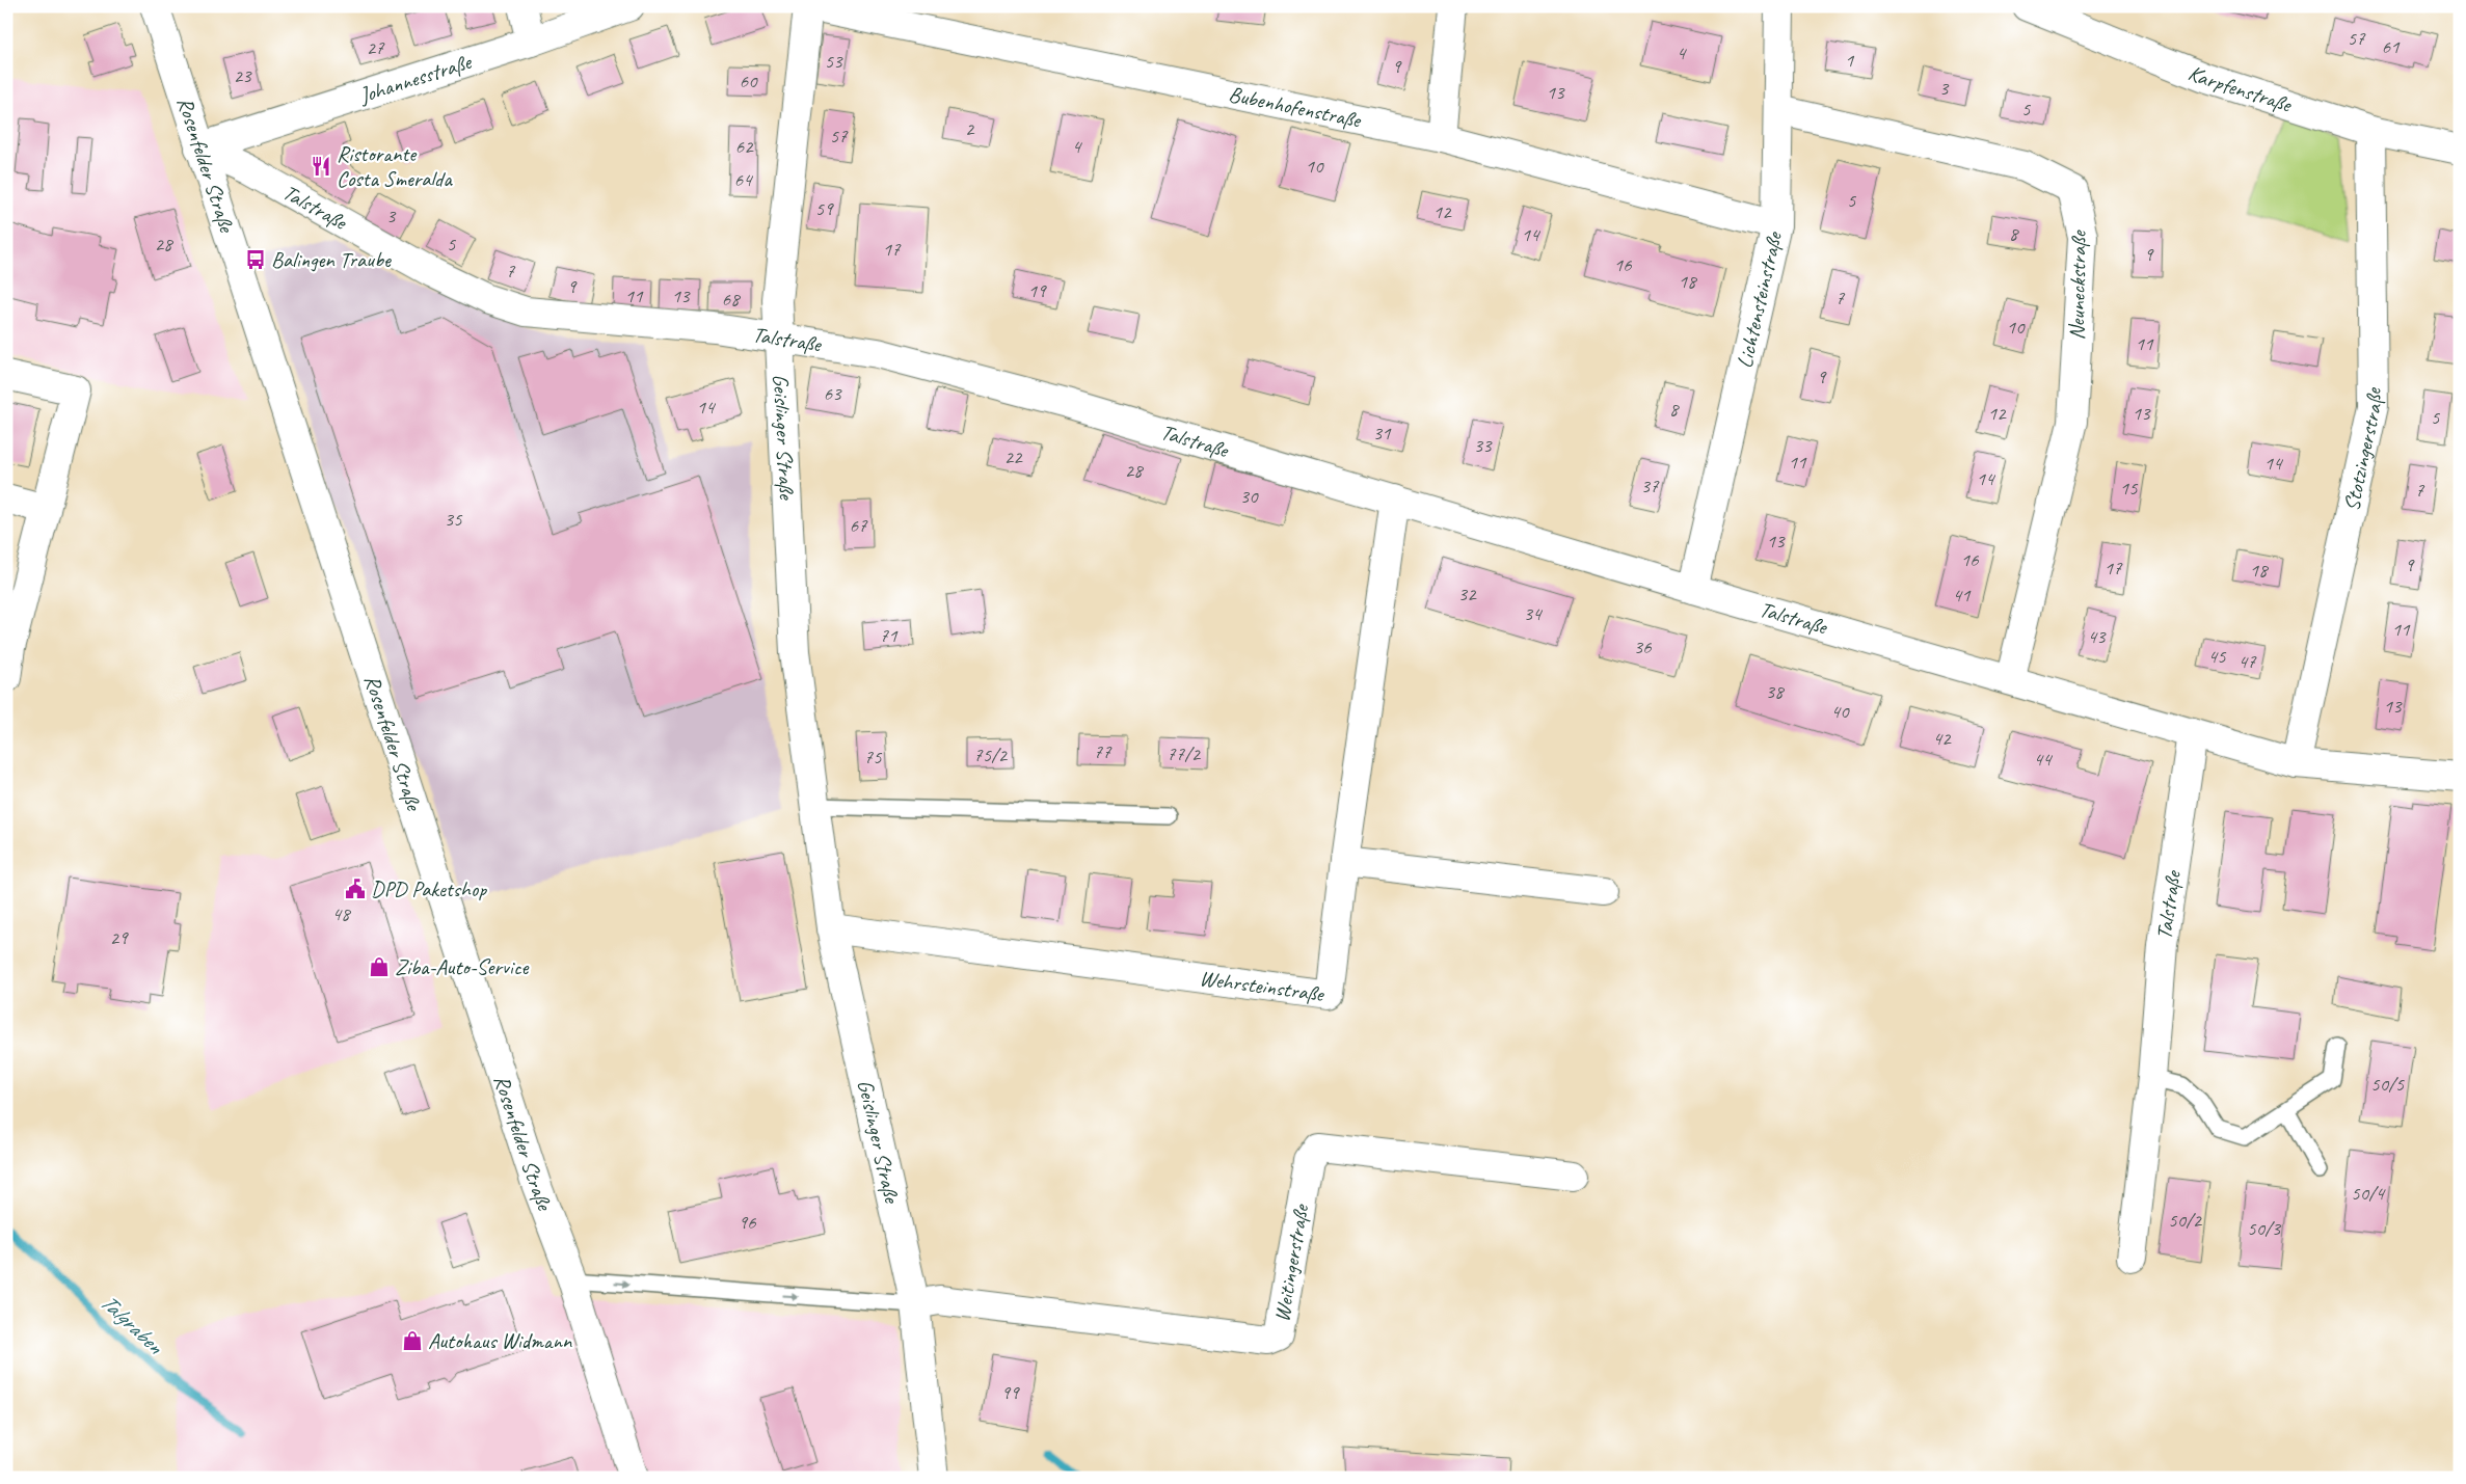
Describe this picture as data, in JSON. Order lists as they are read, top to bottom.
{
  "streets": {
    "street": [
      "Johannesstraße",
      "Karpfenstraße",
      "Bubenhofenstraße",
      "Rosenfelder Straße",
      "Talstraße",
      "Neuneckstraße",
      "Lichtensteinstraße",
      "Geislinger Straße",
      "Stotzingerstraße",
      "Wehrsteinstraße",
      "Weitingerstraße"
    ]
  },
  "crossings": [
    ["Johannesstraße", "Rosenfelder Straße"],
    ["Johannesstraße", "Talstraße"],
    ["Karpfenstraße", "Stotzingerstraße"],
    ["Bubenhofenstraße", "Lichtensteinstraße"],
    ["Bubenhofenstraße", "Geislinger Straße"],
    ["Rosenfelder Straße", "Talstraße"],
    ["Talstraße", "Neuneckstraße"],
    ["Talstraße", "Lichtensteinstraße"],
    ["Talstraße", "Geislinger Straße"],
    ["Talstraße", "Stotzingerstraße"],
    ["Neuneckstraße", "Lichtensteinstraße"],
    ["Geislinger Straße", "Wehrsteinstraße"],
    ["Geislinger Straße", "Weitingerstraße"]
  ],
  "water": ["Talgraben"],
  "places": {
    "restaurant": ["Ristorante Costa Smeralda"],
    "bus stop": ["Balingen Traube"],
    "public building": ["DPD Paketshop"],
    "shop": ["Ziba-Auto-Service", "Autohaus Widmann"]
  },
  "house_numbers": [
    "57",
    "61",
    "27",
    "4",
    "1",
    "53",
    "9",
    "23",
    "60",
    "3",
    "13",
    "5",
    "2",
    "57",
    "62",
    "4",
    "10",
    "64",
    "5",
    "59",
    "12",
    "3",
    "8",
    "14",
    "28",
    "5",
    "17",
    "9",
    "16",
    "7",
    "18",
    "9",
    "19",
    "11",
    "13",
    "7",
    "68",
    "10",
    "11",
    "9",
    "63",
    "14",
    "8",
    "12",
    "13",
    "5",
    "31",
    "33",
    "22",
    "11",
    "14",
    "28",
    "14",
    "37",
    "15",
    "7",
    "30",
    "35",
    "67",
    "13",
    "16",
    "9",
    "17",
    "18",
    "32",
    "41",
    "34",
    "11",
    "71",
    "43",
    "36",
    "45",
    "47",
    "38",
    "13",
    "40",
    "42",
    "77",
    "77/2",
    "75/2",
    "75",
    "44",
    "48",
    "29",
    "50/5",
    "50/4",
    "50/2",
    "96",
    "50/3",
    "99"
  ]
}
